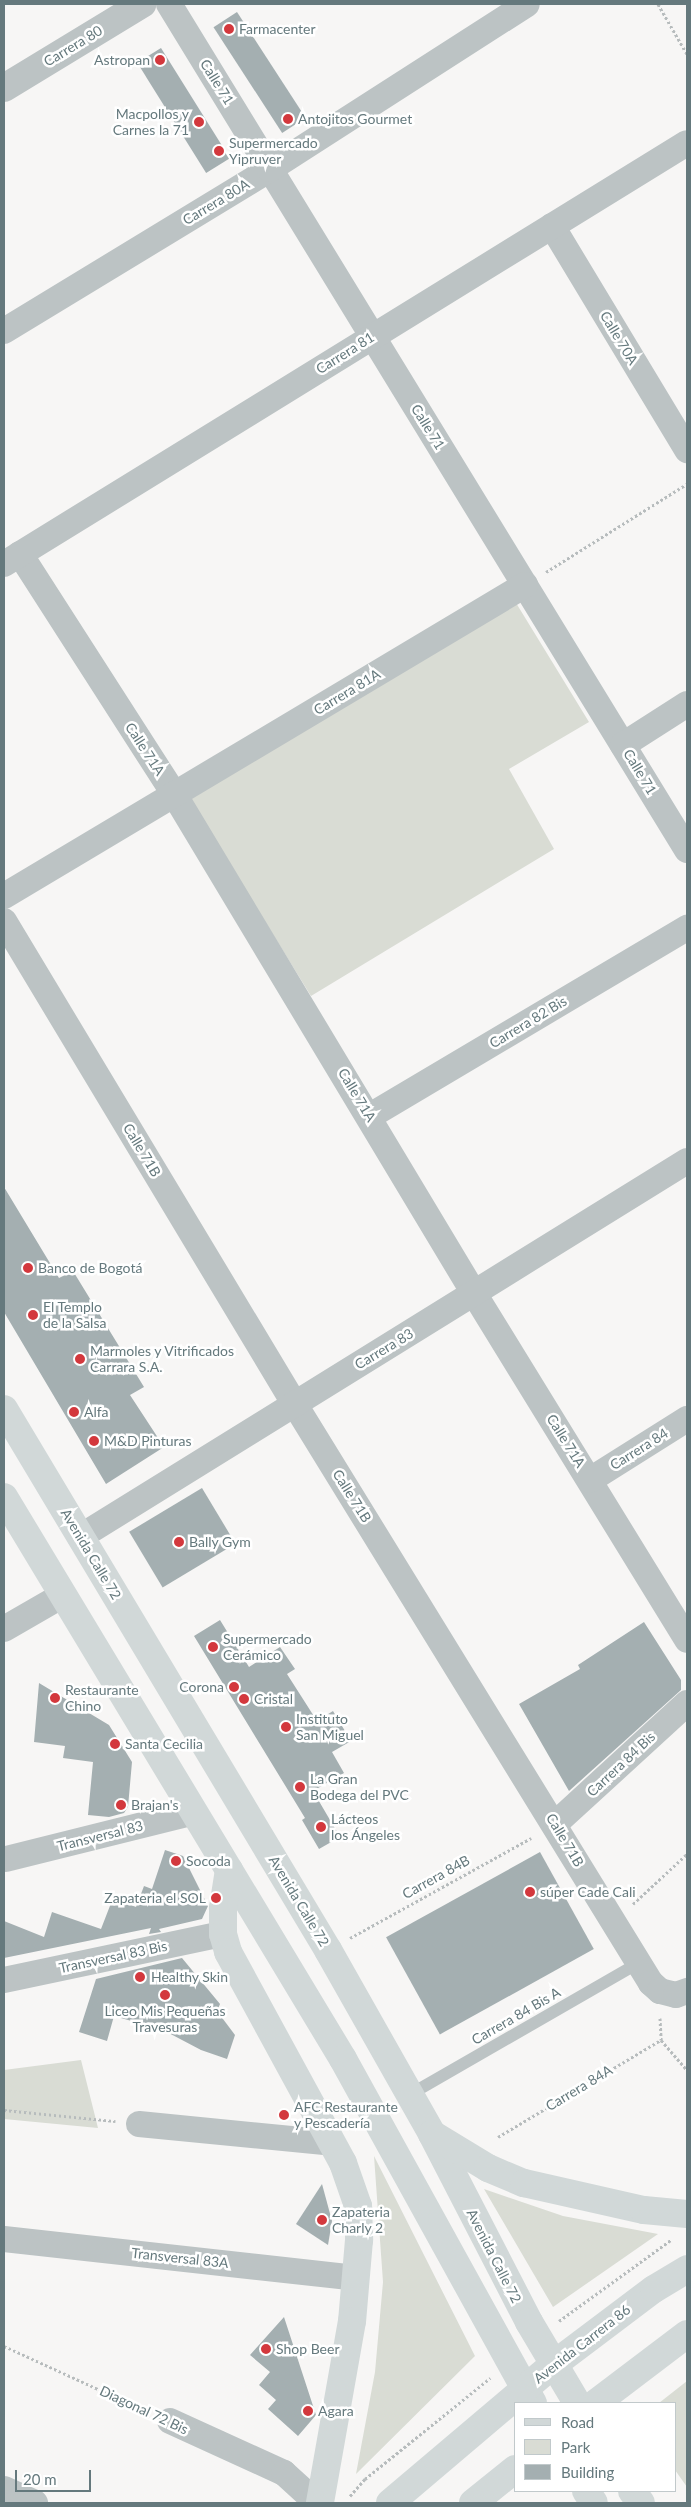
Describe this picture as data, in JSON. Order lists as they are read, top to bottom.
{
  "streets": {
    "main road": ["Avenida Calle 72", "Avenida Carrera 86"],
    "street": [
      "Carrera 80",
      "Calle 71",
      "Carrera 80A",
      "Calle 70A",
      "Carrera 81",
      "Carrera 81A",
      "Calle 71A",
      "Carrera 82 Bis",
      "Calle 71B",
      "Carrera 83",
      "Carrera 84",
      "Carrera 84 Bis",
      "Transversal 83",
      "Transversal 83 Bis",
      "Transversal 83A",
      "Diagonal 72 Bis"
    ],
    "lane": ["Carrera 84 Bis A"],
    "path": ["Carrera 84B", "Carrera 84A"]
  },
  "crossings": [
    ["Calle 71", "Carrera 80A"],
    ["Calle 71", "Carrera 81"],
    ["Calle 71", "Carrera 81A"],
    ["Calle 70A", "Carrera 81"],
    ["Carrera 81", "Calle 71A"],
    ["Carrera 81A", "Calle 71A"],
    ["Calle 71A", "Carrera 82 Bis"],
    ["Calle 71A", "Carrera 83"],
    ["Calle 71A", "Carrera 84"],
    ["Calle 71B", "Carrera 83"],
    ["Calle 71B", "Carrera 84 Bis"],
    ["Calle 71B", "Carrera 84B"],
    ["Calle 71B", "Carrera 84 Bis A"],
    ["Carrera 83", "Avenida Calle 72"],
    ["Avenida Calle 72", "Carrera 84B"],
    ["Avenida Calle 72", "Carrera 84 Bis A"],
    ["Avenida Calle 72", "Avenida Carrera 86"],
    ["Carrera 84 Bis", "Carrera 84B"]
  ],
  "places": [
    "Farmacenter",
    "Astropan",
    "Antojitos Gourmet",
    "Macpollos y Carnes la 71",
    "Supermercado Yipruver",
    "Banco de Bogotá",
    "El Templo de la Salsa",
    "Marmoles y Vitrificados Carrara S.A.",
    "Alfa",
    "M&D Pinturas",
    "Bally Gym",
    "Supermercado Cerámico",
    "Corona",
    "Restaurante Chino",
    "Cristal",
    "Instituto San Miguel",
    "Santa Cecilia",
    "La Gran Bodega del PVC",
    "Brajan's",
    "Lácteos los Ángeles",
    "Socoda",
    "súper Cade Cali",
    "Zapateria el SOL",
    "Healthy Skin",
    "Liceo Mis Pequeñas Travesuras",
    "AFC Restaurante y Pescadería",
    "Zapateria Charly 2",
    "Shop Beer",
    "Agara"
  ],
  "legend": ["Road", "Park", "Building"],
  "scale_bar": "20 m"
}
